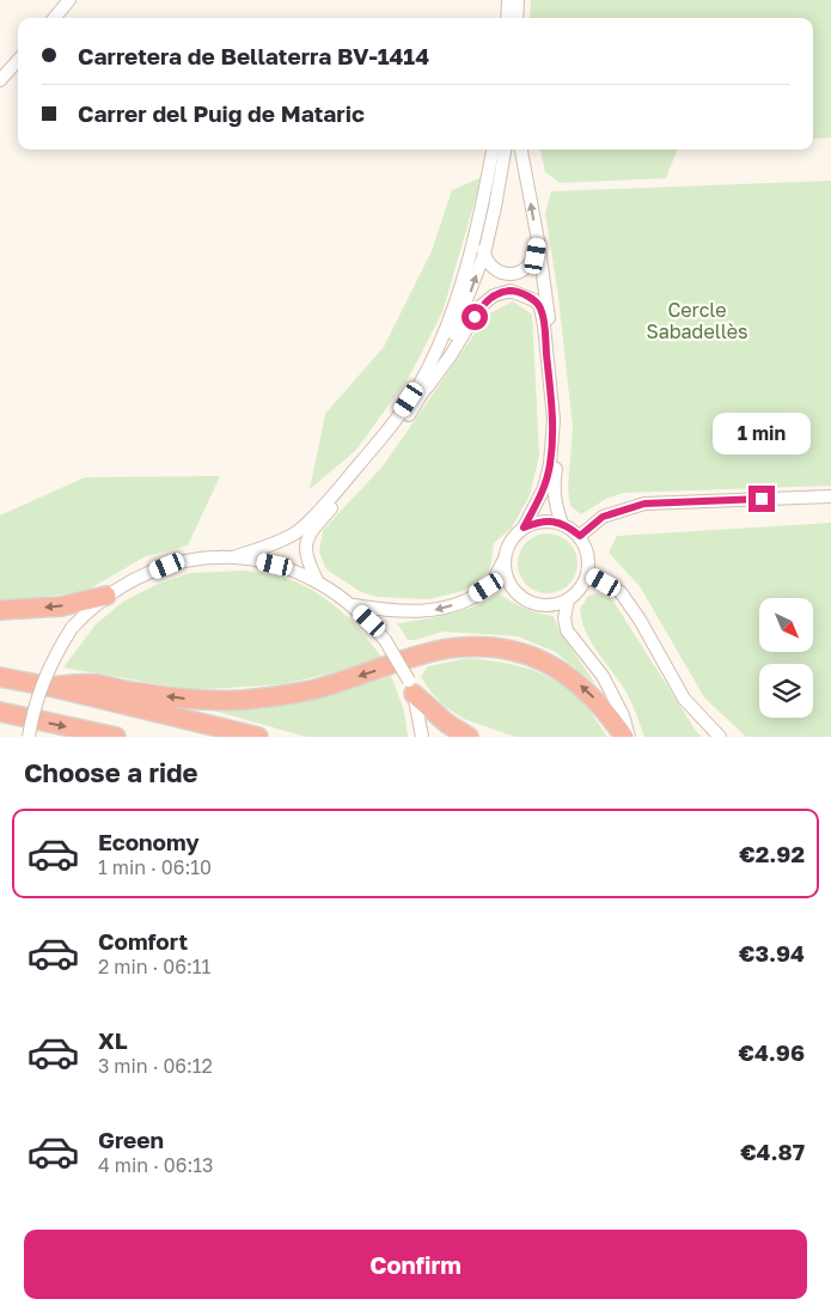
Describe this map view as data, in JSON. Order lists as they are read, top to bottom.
{
  "parks": ["Cercle Sabadellès"],
  "north": "bottom right",
  "page": {
    "banner": ["Carretera de Bellaterra BV-1414", "Carrer del Puig de Mataric"],
    "bubble": "1 min",
    "heading": "Choose a ride",
    "list": [
      {
        "name": "Economy",
        "note": "1 min · 06:10",
        "value": "€2.92"
      },
      {
        "name": "Comfort",
        "note": "2 min · 06:11",
        "value": "€3.94"
      },
      {
        "name": "XL",
        "note": "3 min · 06:12",
        "value": "€4.96"
      },
      {
        "name": "Green",
        "note": "4 min · 06:13",
        "value": "€4.87"
      }
    ],
    "buttons": "Confirm"
  }
}
